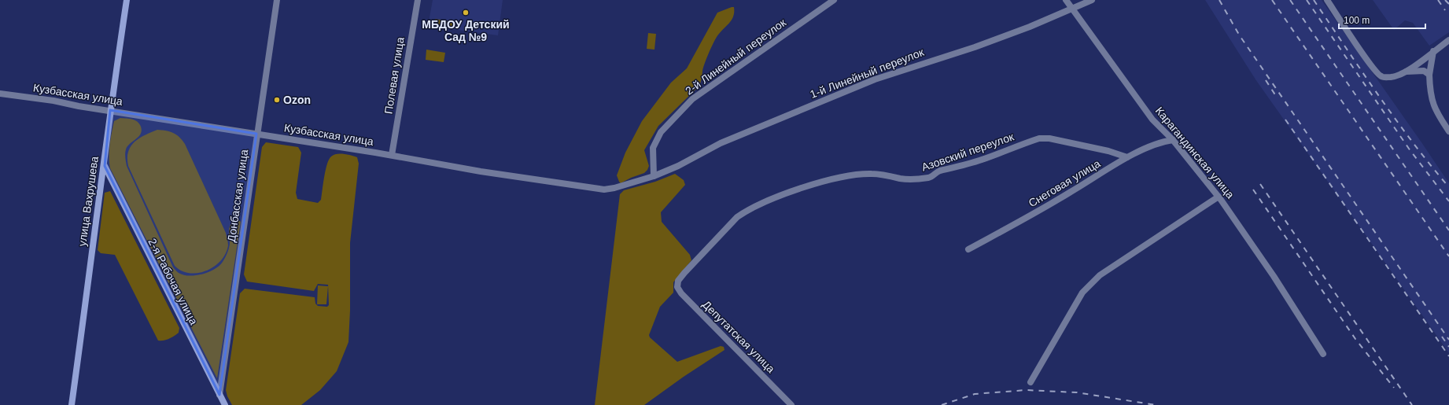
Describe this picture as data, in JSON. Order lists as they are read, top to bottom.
{
  "streets": {
    "main road": ["улица Вахрушева", "2-я Рабочая улица"],
    "street": [
      "2-й Линейный переулок",
      "1-й Линейный переулок",
      "Полевая улица",
      "Кузбасская улица",
      "Азовский переулок",
      "Карагандинская улица",
      "Снеговая улица",
      "Донбасская улица",
      "Депутатская улица"
    ]
  },
  "crossings": [
    ["2-й Линейный переулок", "1-й Линейный переулок"],
    ["2-й Линейный переулок", "Кузбасская улица"],
    ["1-й Линейный переулок", "Кузбасская улица"],
    ["1-й Линейный переулок", "Карагандинская улица"],
    ["Полевая улица", "Кузбасская улица"],
    ["Кузбасская улица", "Донбасская улица"],
    ["Кузбасская улица", "улица Вахрушева"],
    ["Азовский переулок", "Снеговая улица"],
    ["Азовский переулок", "Депутатская улица"],
    ["Карагандинская улица", "Снеговая улица"],
    ["Донбасская улица", "2-я Рабочая улица"],
    ["улица Вахрушева", "2-я Рабочая улица"]
  ],
  "places": ["МБДОУ Детский Сад №9", "Ozon"],
  "scale_bar": "100 m"
}
